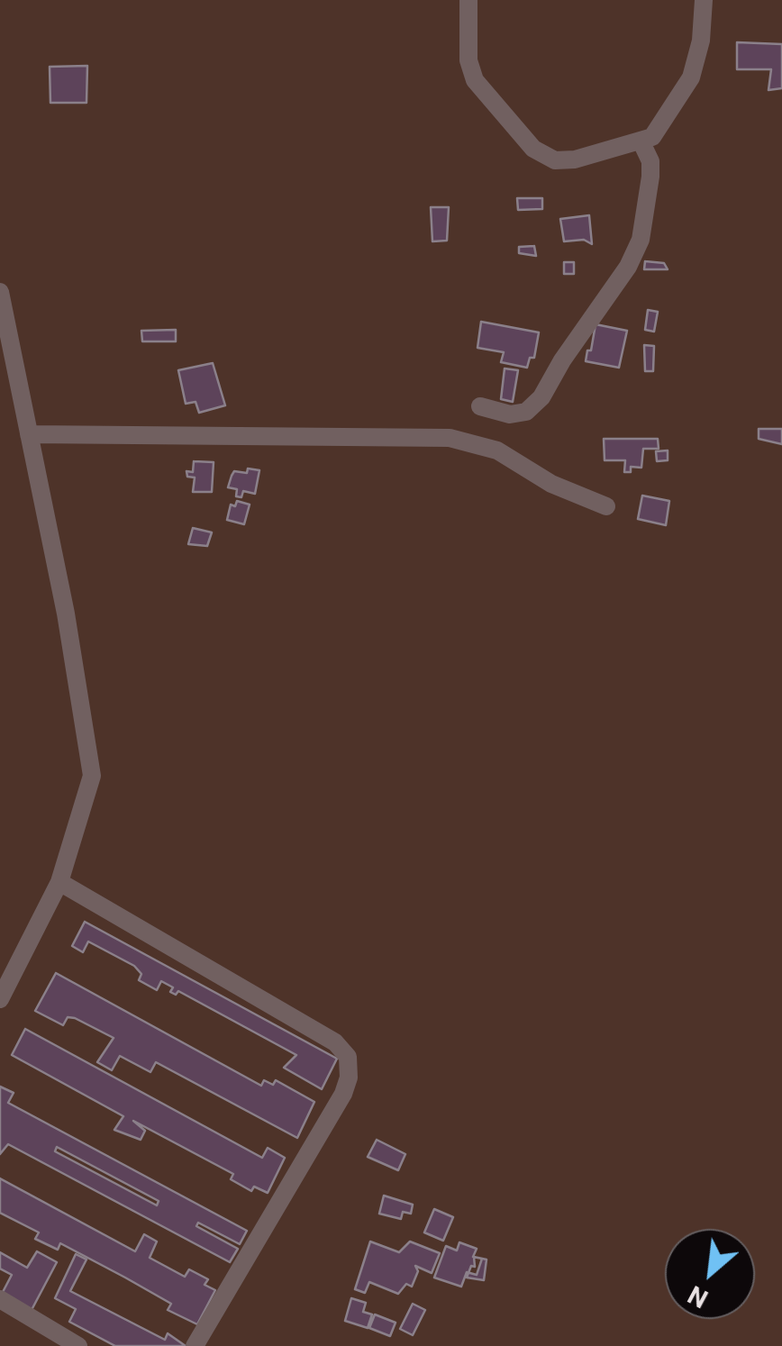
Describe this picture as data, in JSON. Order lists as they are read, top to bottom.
{
  "north": "bottom left"
}
